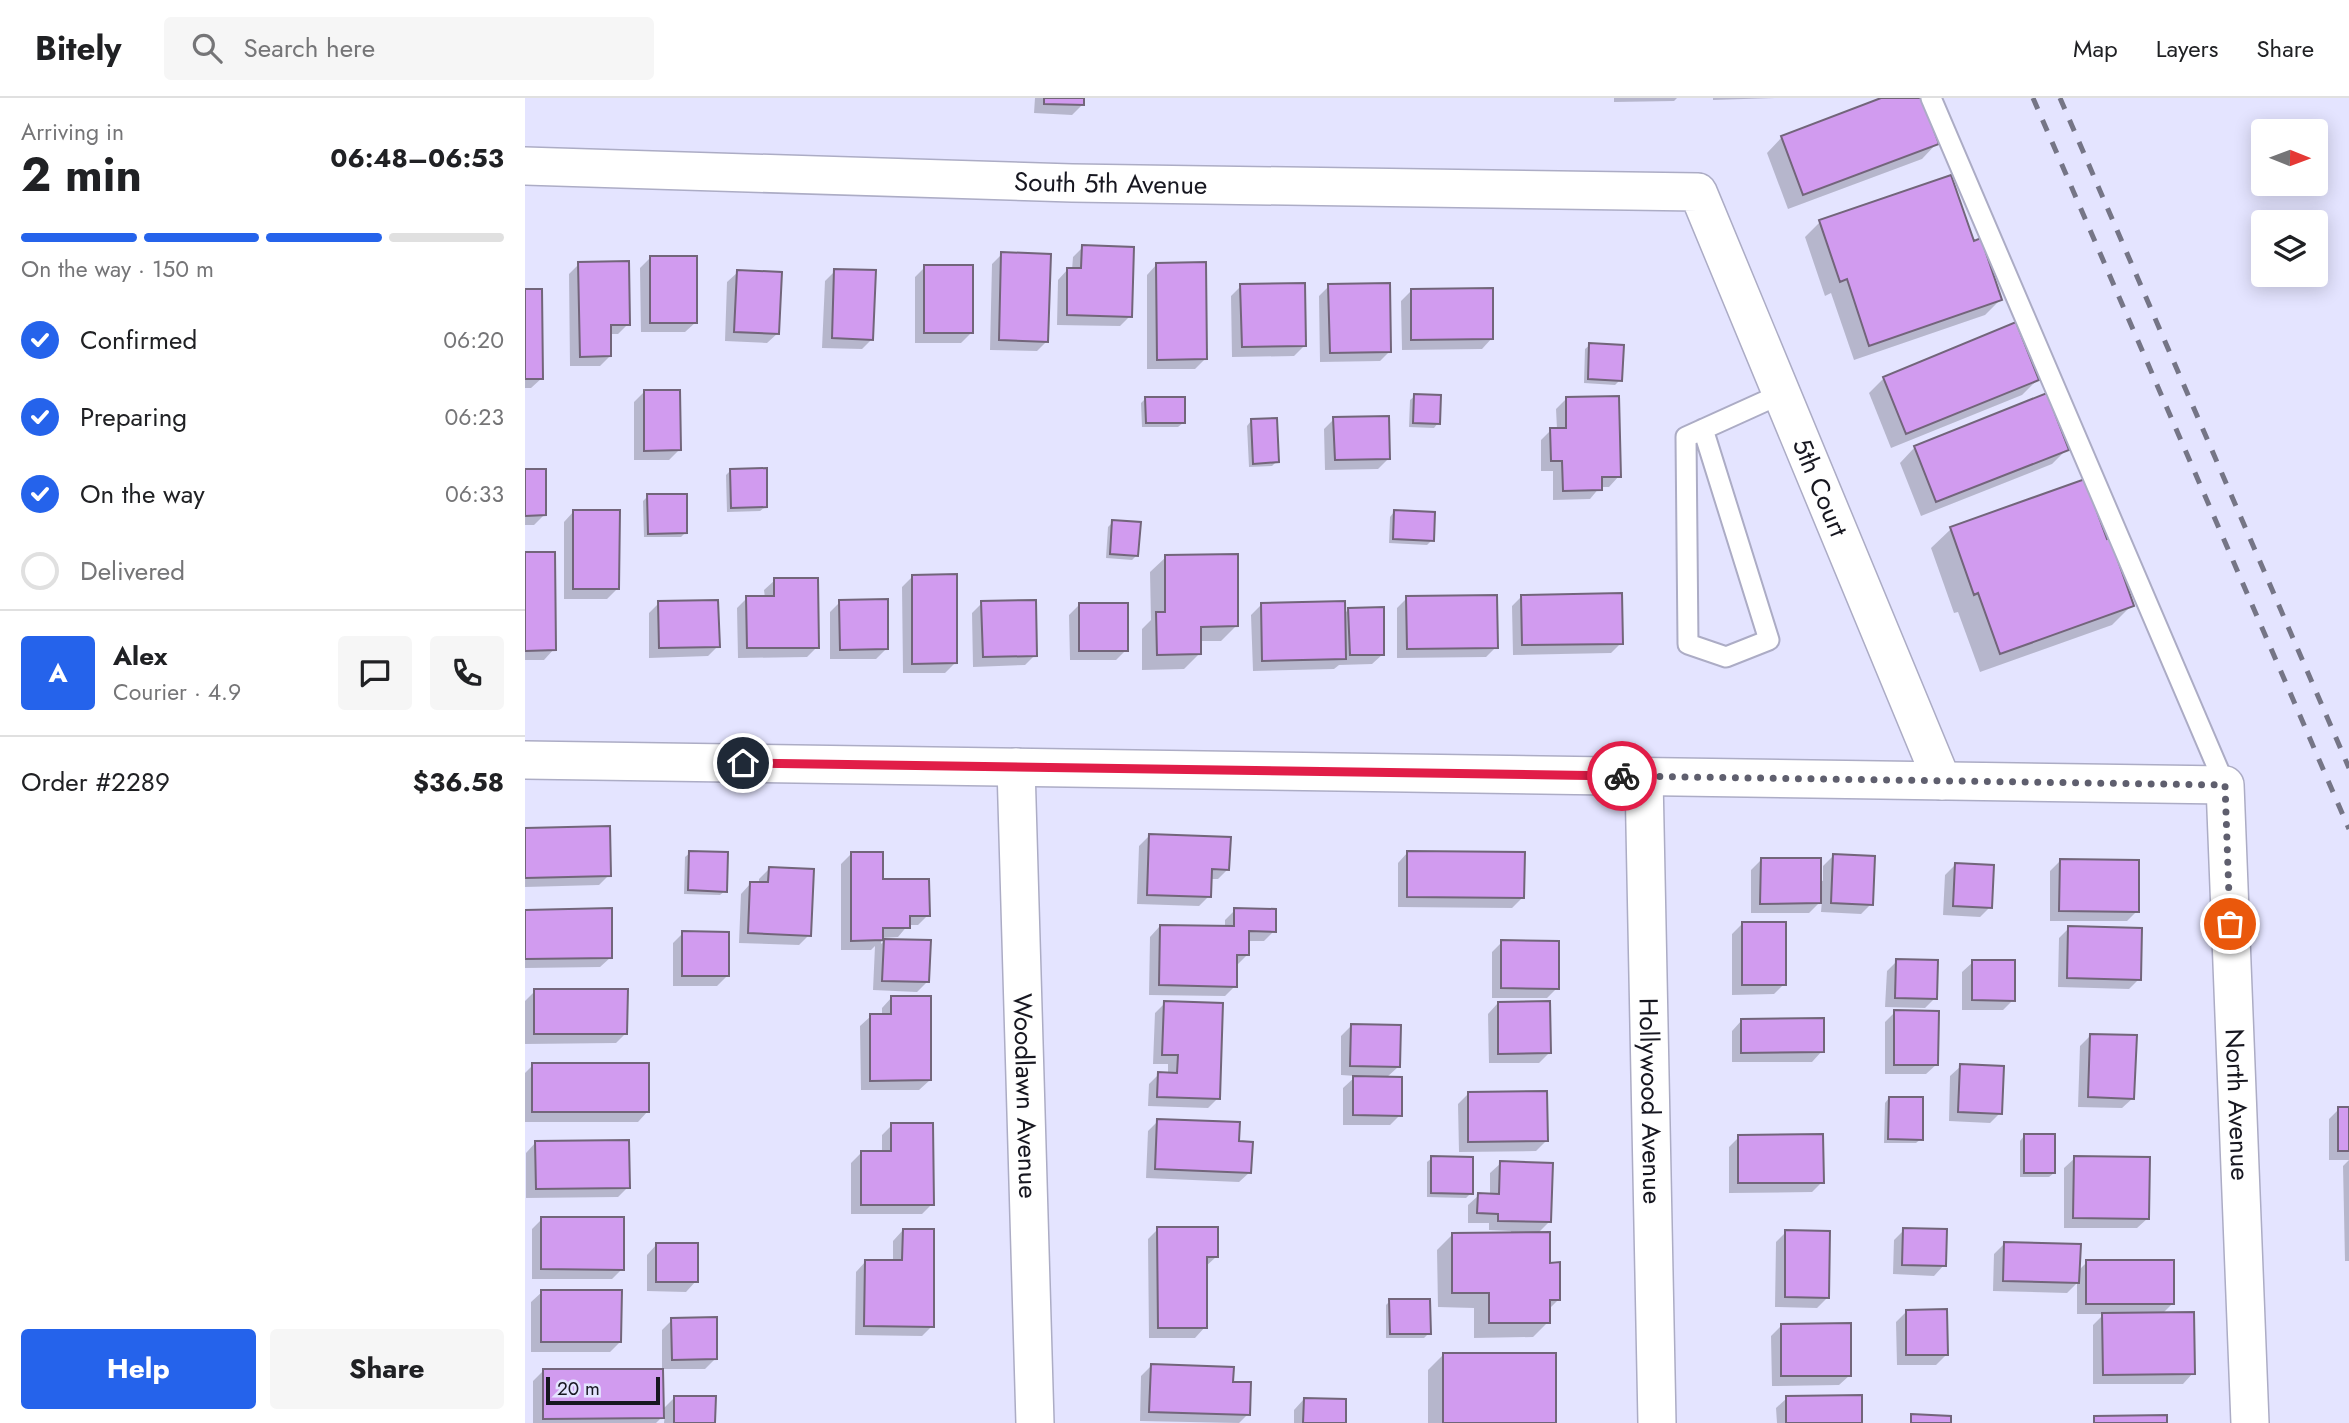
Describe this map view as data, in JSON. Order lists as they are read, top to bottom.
{
  "streets": {
    "street": [
      "South 5th Avenue",
      "5th Court",
      "Woodlawn Avenue",
      "Hollywood Avenue",
      "North Avenue"
    ]
  },
  "crossings": [
    ["South 5th Avenue", "5th Court"]
  ],
  "scale_bar": "20 m",
  "north": "right",
  "page": {
    "header": "Bitely",
    "search": "Search here",
    "nav": ["Map", "Layers", "Share"],
    "heading": ["2 min", "Arriving in", "06:48–06:53"],
    "panel": [
      "Alex",
      "Courier · 4.9",
      "Order #2289",
      "$36.58"
    ],
    "bar": "On the way · 150 m",
    "list": [
      ["Confirmed", "06:20"],
      ["Preparing", "06:23"],
      ["On the way", "06:33"],
      "Delivered"
    ],
    "round": "A",
    "buttons": ["Help", "Share"],
    "scale": "20 m"
  }
}
